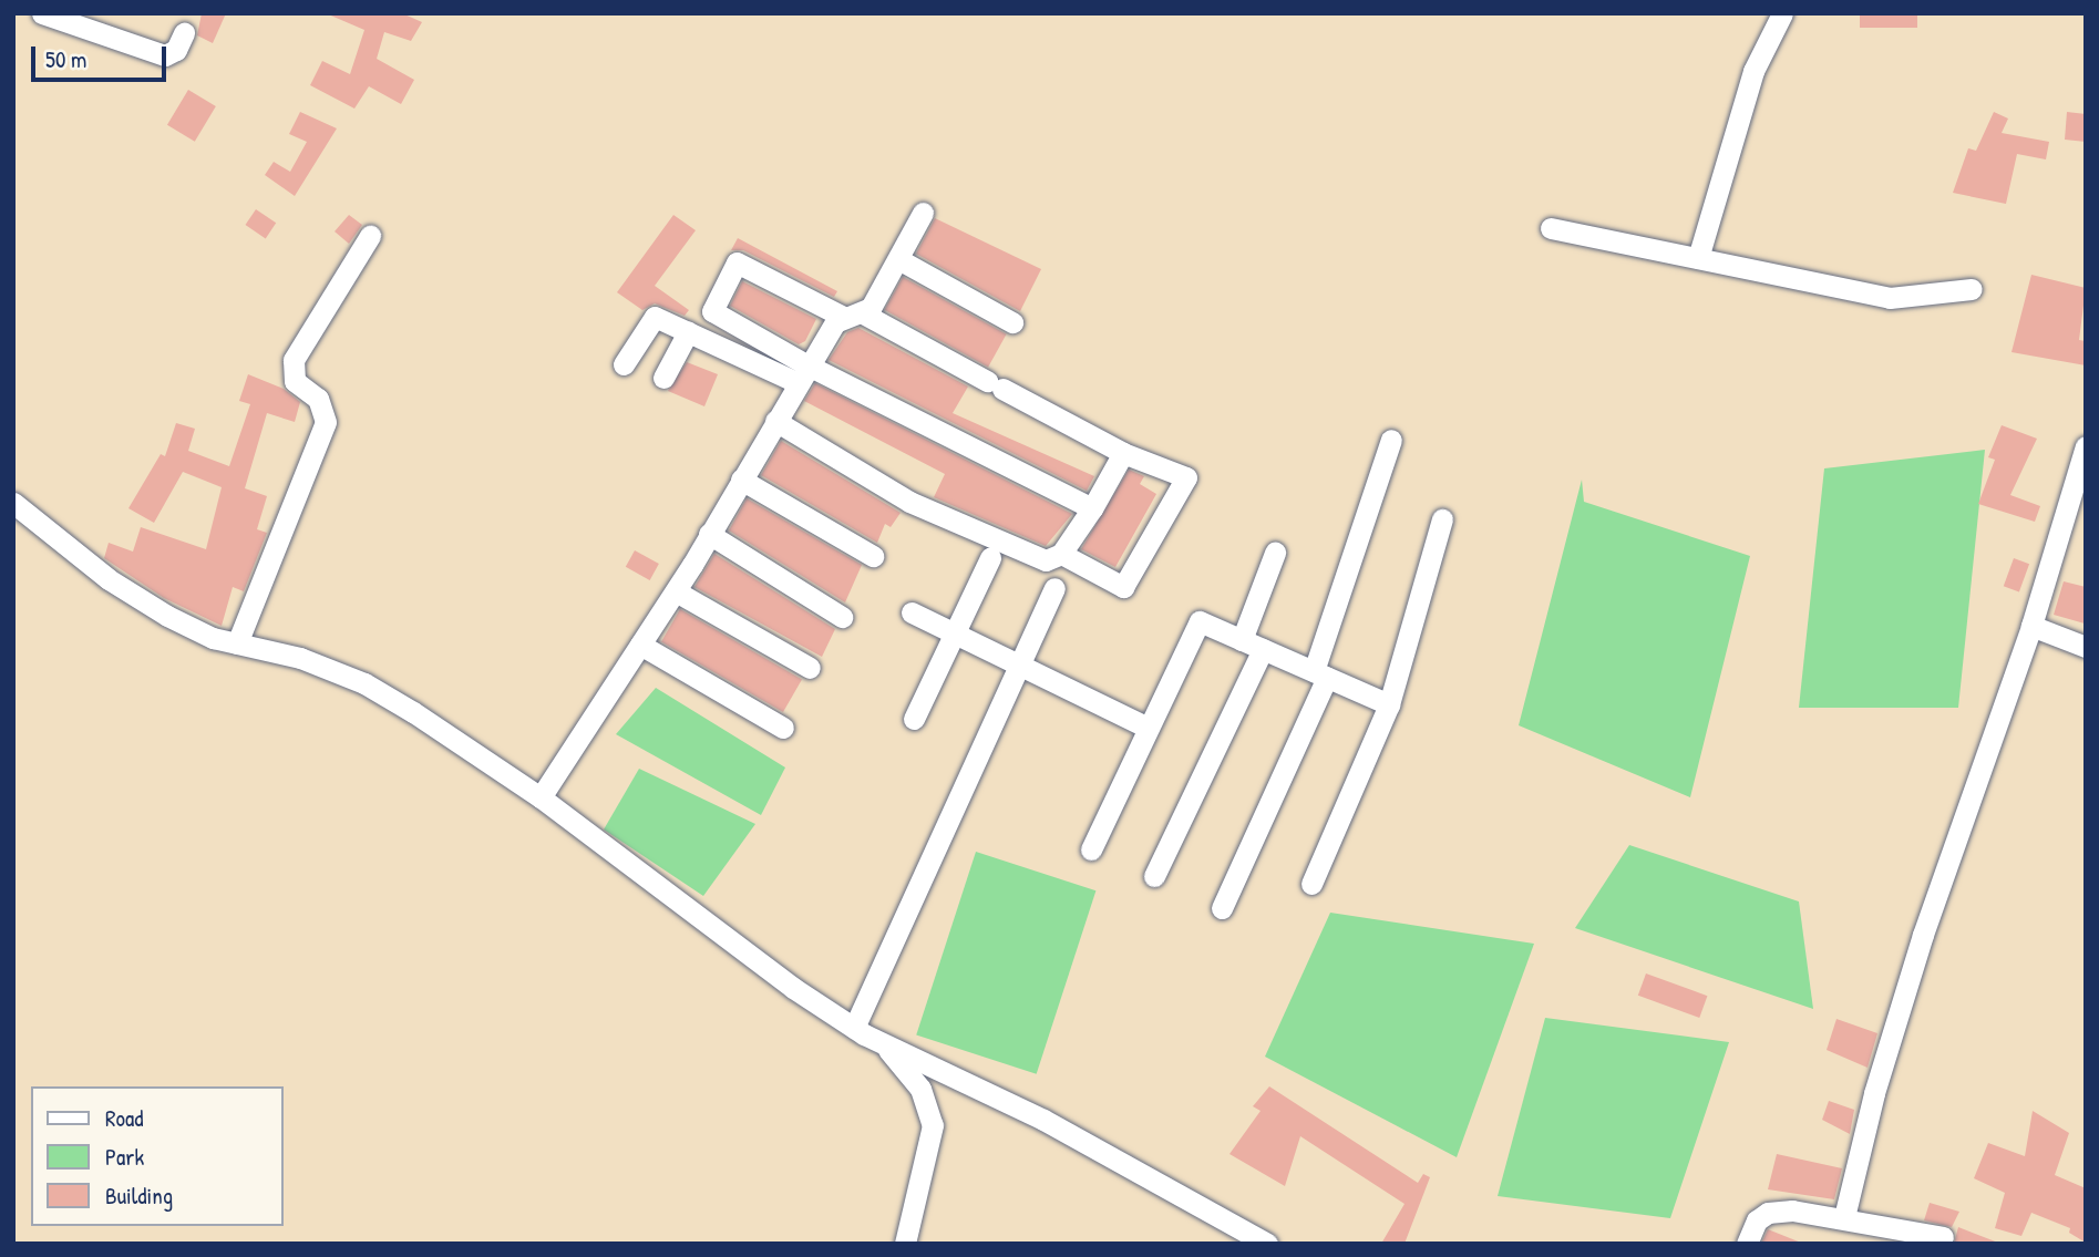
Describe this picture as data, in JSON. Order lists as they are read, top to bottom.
{
  "legend": ["Road", "Park", "Building"],
  "scale_bar": "50 m"
}
